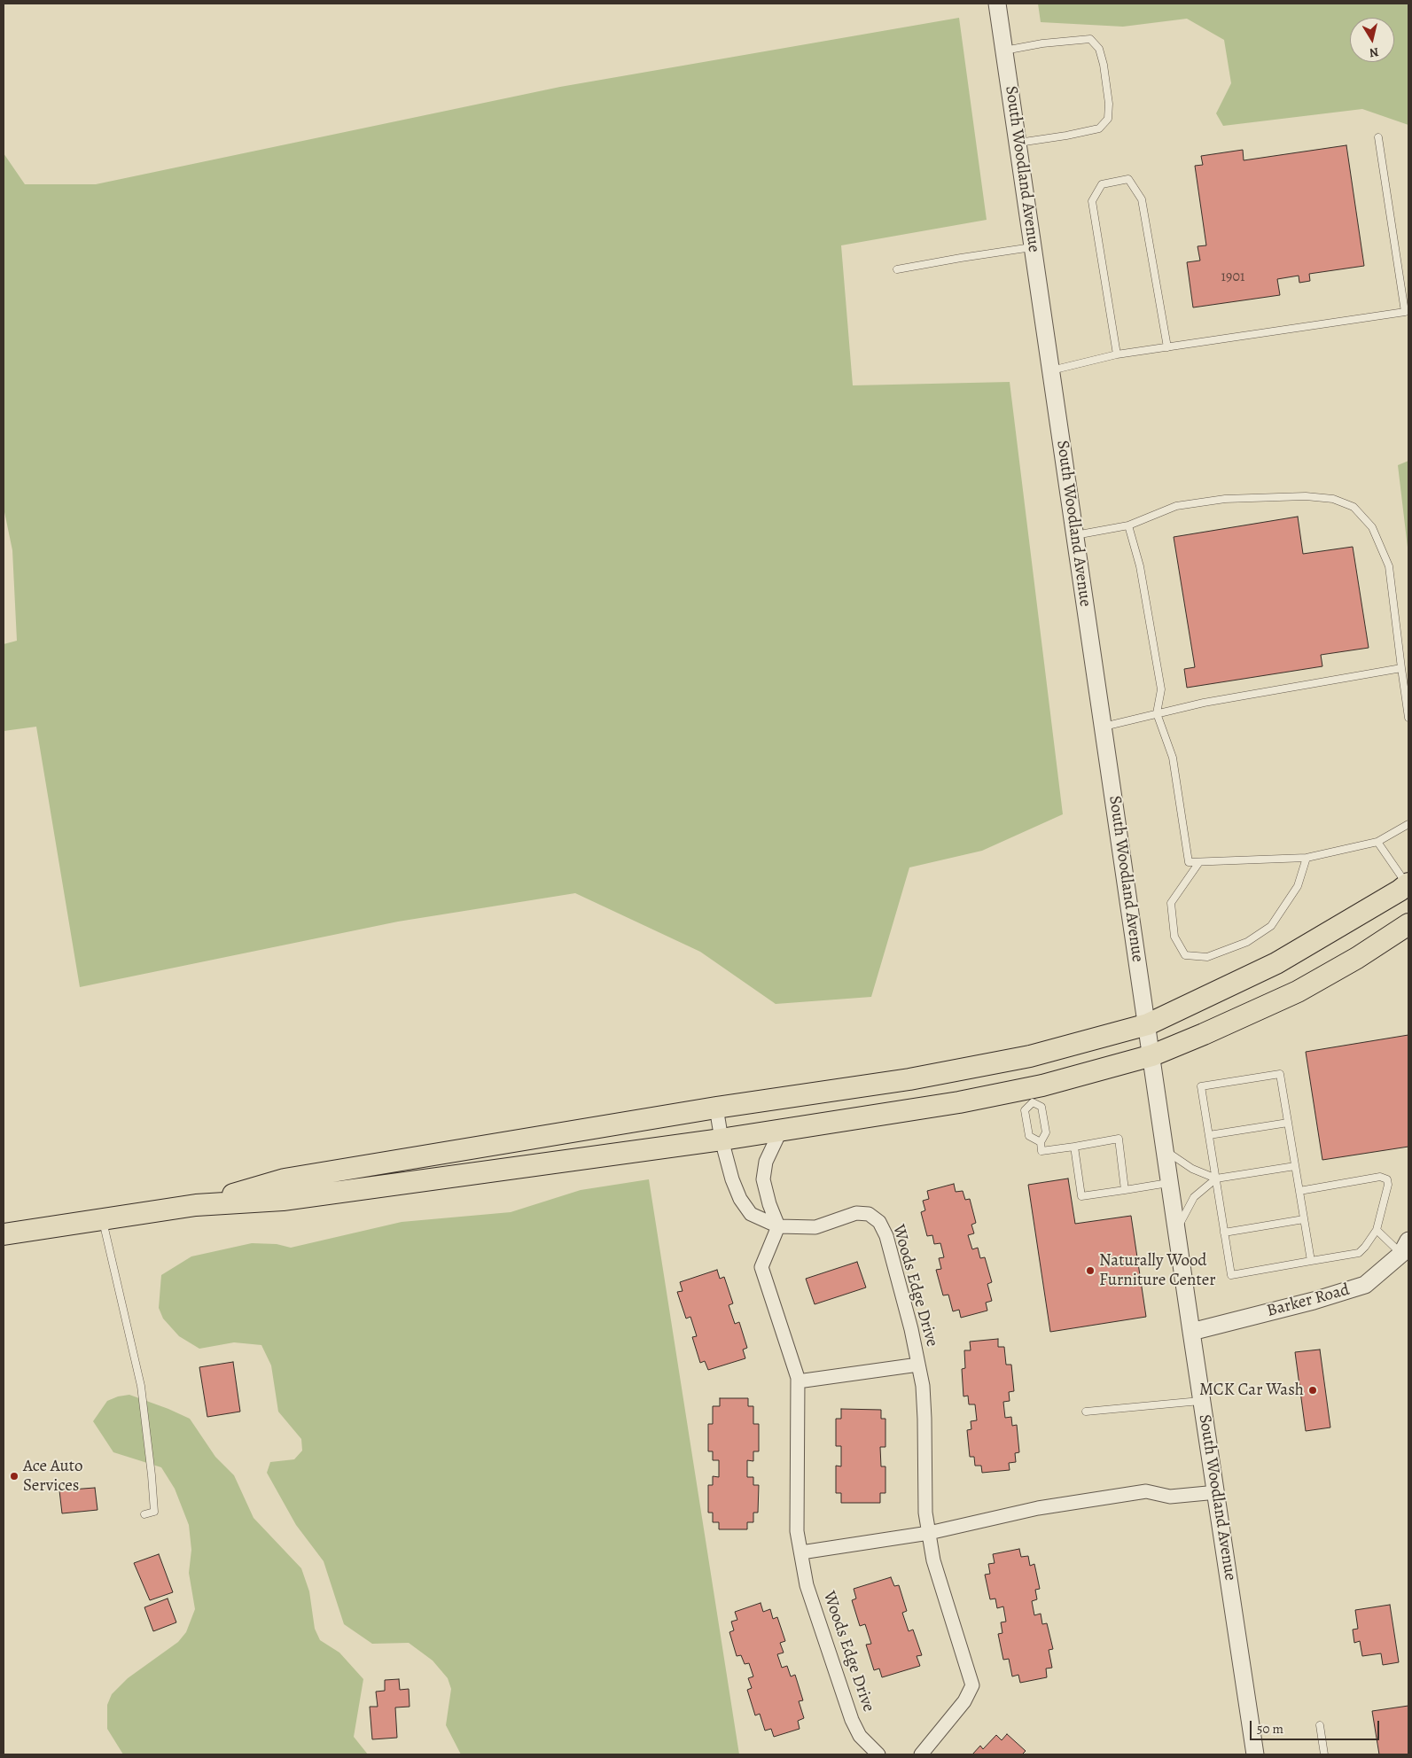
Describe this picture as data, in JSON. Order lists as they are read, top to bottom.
{
  "streets": {
    "street": ["South Woodland Avenue", "Woods Edge Drive", "Barker Road"]
  },
  "crossings": [
    ["South Woodland Avenue", "Barker Road"]
  ],
  "places": ["Naturally Wood Furniture Center", "MCK Car Wash", "Ace Auto Services"],
  "house_numbers": ["1901"],
  "scale_bar": "50 m",
  "north": "bottom"
}
